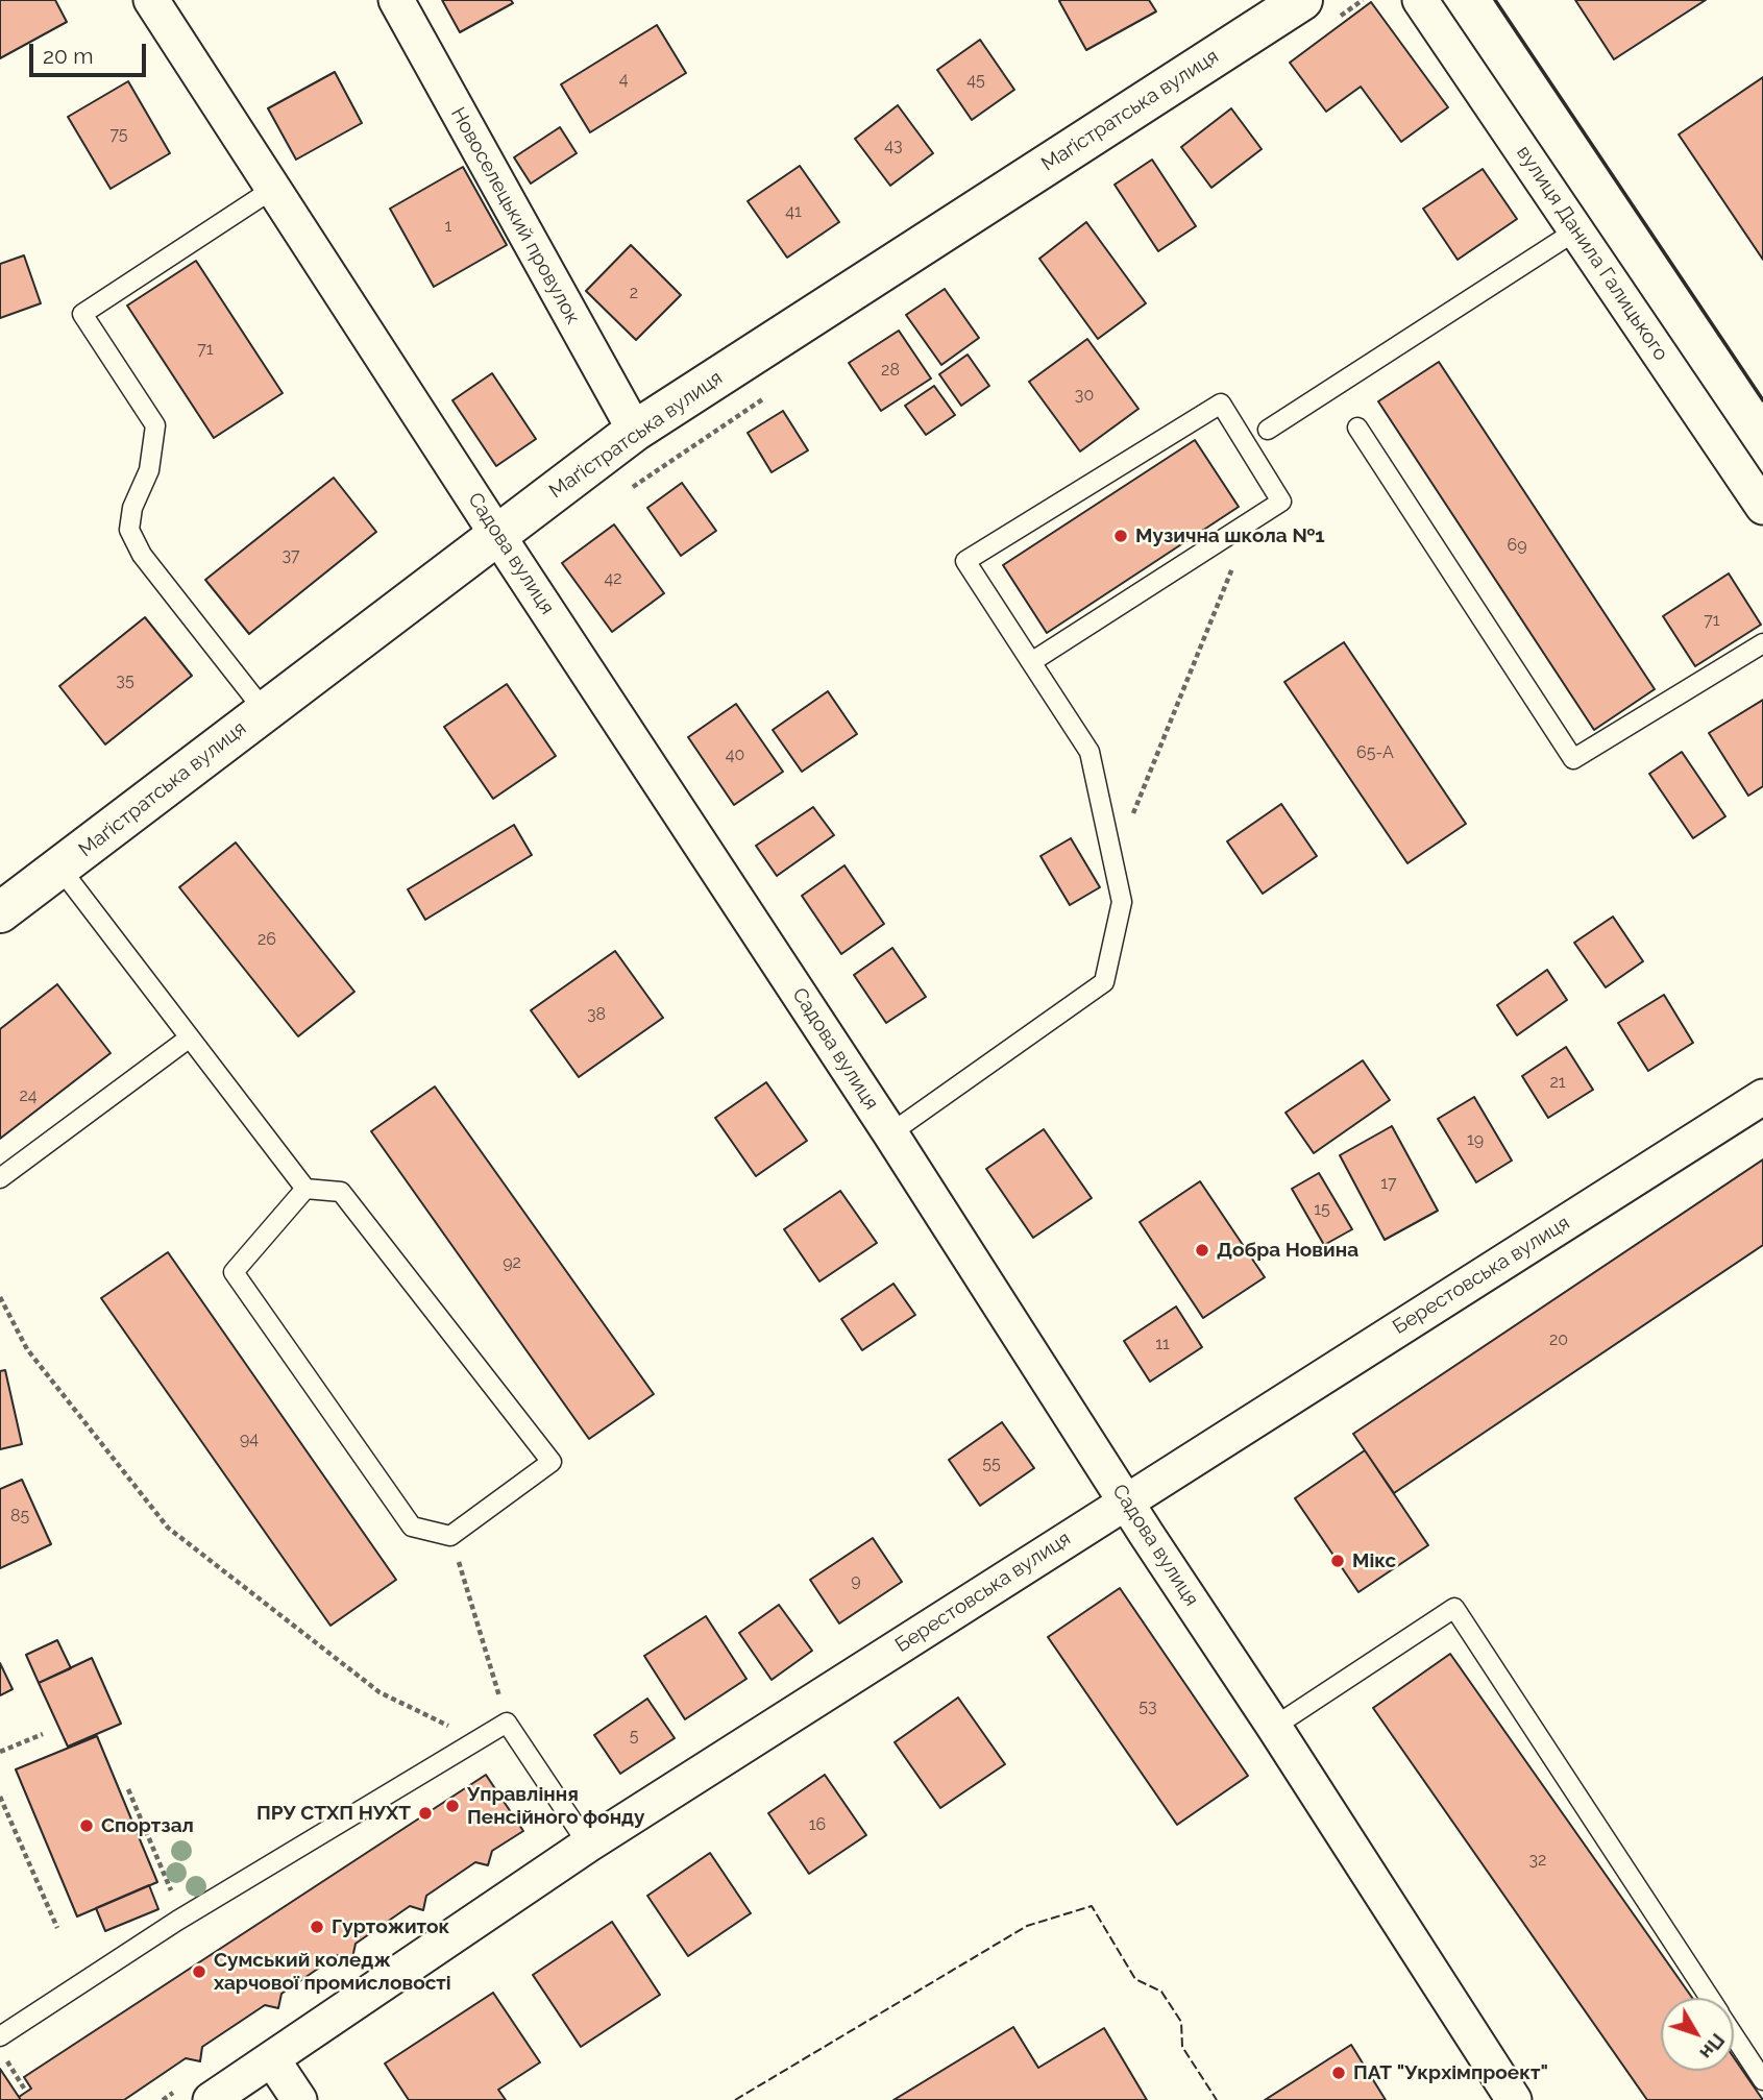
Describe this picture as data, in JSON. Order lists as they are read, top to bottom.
{
  "streets": {
    "street": [
      "Маґістратська вулиця",
      "Новоселецький провулок",
      "вулиця Данила Галицького",
      "Садова вулиця",
      "Берестовська вулиця"
    ]
  },
  "crossings": [
    ["Маґістратська вулиця", "Новоселецький провулок"],
    ["Маґістратська вулиця", "Садова вулиця"],
    ["Садова вулиця", "Берестовська вулиця"]
  ],
  "places": [
    "Музична школа №1",
    "Добра Новина",
    "Мікс",
    "Управління Пенсійного фонду",
    "ПРУ СТХП НУХТ",
    "Спортзал",
    "Гуртожиток",
    "Сумський коледж харчової промисловості",
    "ПАТ \"Укрхімпроект\""
  ],
  "house_numbers": [
    "4",
    "45",
    "75",
    "43",
    "41",
    "1",
    "2",
    "71",
    "28",
    "30",
    "69",
    "37",
    "42",
    "71",
    "35",
    "65-А",
    "40",
    "26",
    "38",
    "21",
    "24",
    "19",
    "17",
    "15",
    "92",
    "20",
    "11",
    "94",
    "55",
    "85",
    "9",
    "53",
    "5",
    "16",
    "32"
  ],
  "scale_bar": "20 m",
  "north": "bottom right"
}
